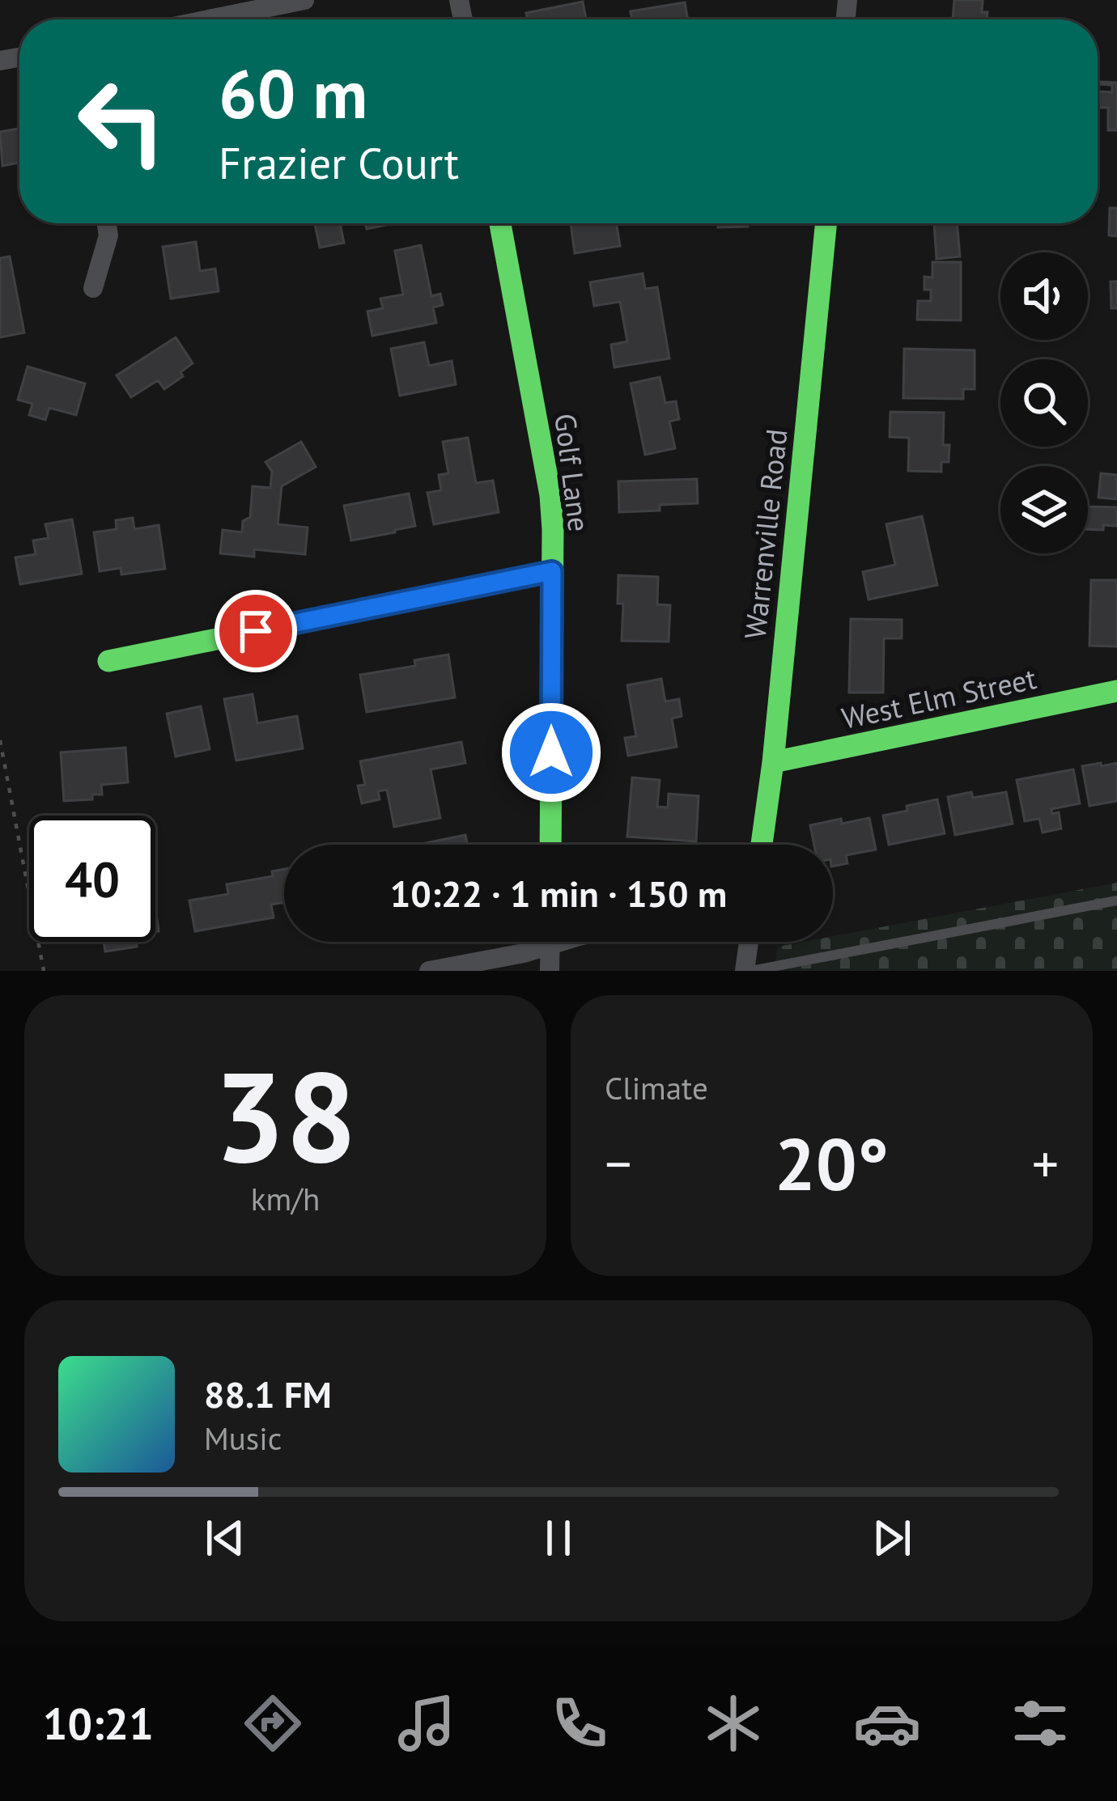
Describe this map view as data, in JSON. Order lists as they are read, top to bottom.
{
  "streets": {
    "street": ["Golf Lane", "Warrenville Road", "West Elm Street"]
  },
  "crossings": [
    ["Warrenville Road", "West Elm Street"]
  ],
  "page": {
    "turn": ["60 m", "Frazier Court"],
    "limit": "40",
    "trip": "10:22 · 1 min · 150 m",
    "tile": [
      ["38", "km/h"],
      "Climate"
    ],
    "heat": ["−", "20°", "+"],
    "song": ["88.1 FM", "Music"],
    "tabs": "10:21"
  }
}
